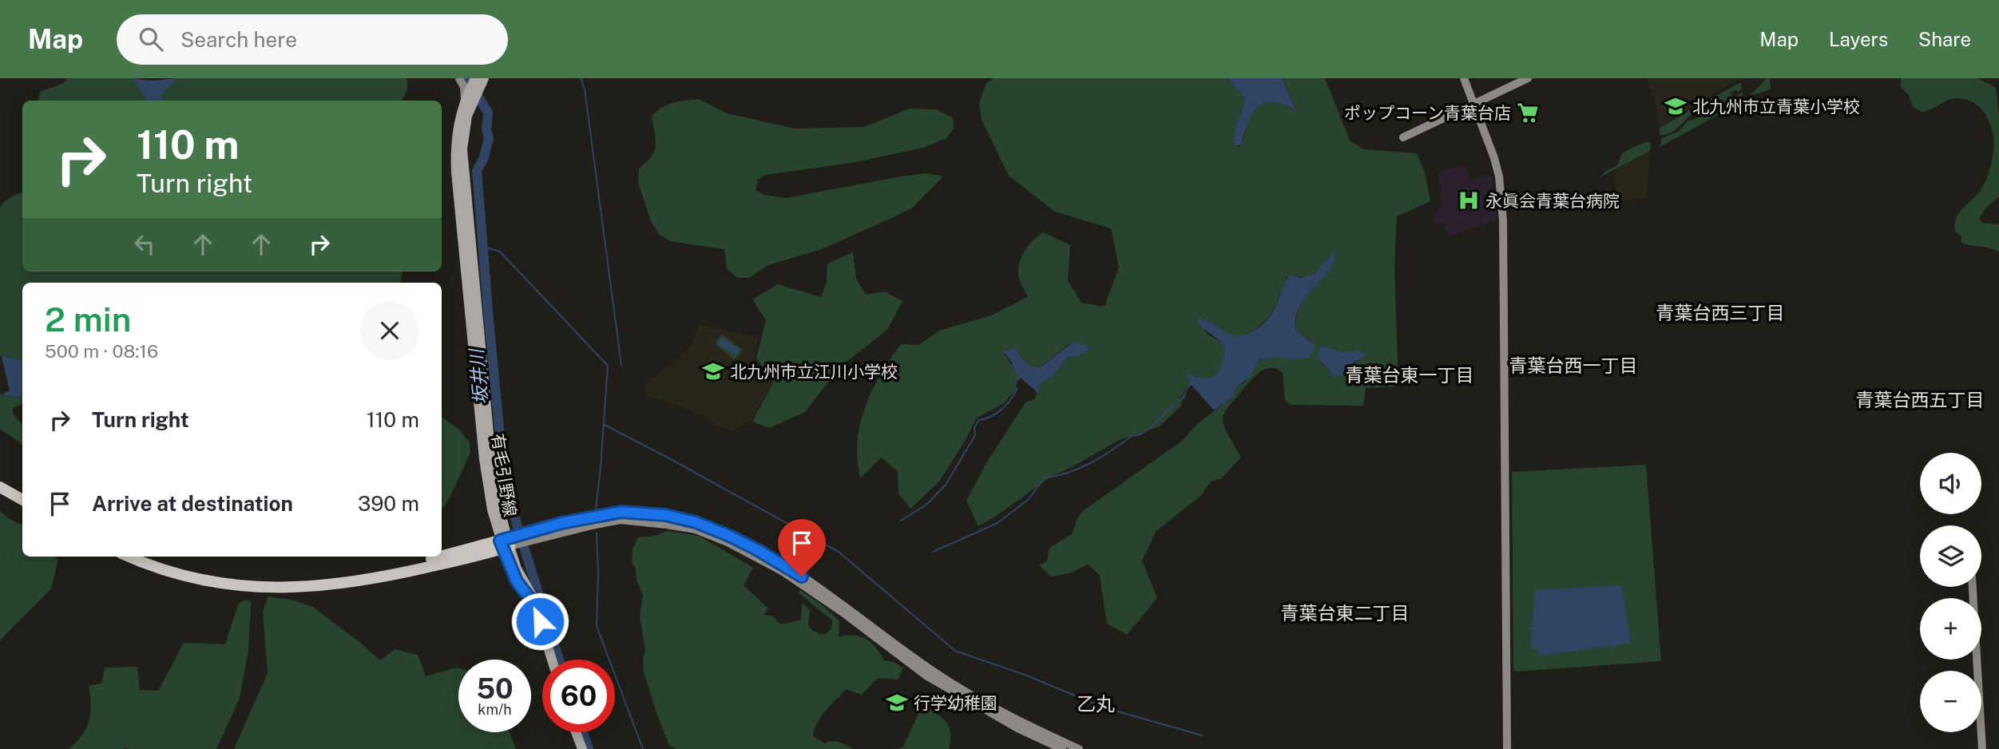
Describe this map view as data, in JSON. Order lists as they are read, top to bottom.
{
  "streets": {
    "main road": ["有毛引野線"]
  },
  "districts": [
    "青葉台西三丁目",
    "青葉台西一丁目",
    "青葉台東一丁目",
    "青葉台西五丁目",
    "青葉台東二丁目",
    "乙丸"
  ],
  "water": ["坂井川"],
  "places": {
    "school or university": ["北九州市立青葉小学校", "北九州市立江川小学校", "行学幼稚園"],
    "supermarket": ["ポップコーン青葉台店"],
    "hospital": ["永眞会青葉台病院"]
  },
  "page": {
    "header": "Map",
    "search": "Search here",
    "nav": ["Map", "Layers", "Share"],
    "turn": ["110 m", "Turn right"],
    "heading": ["2 min", "500 m · 08:16"],
    "list": [
      {
        "name": "Turn right",
        "value": "110 m"
      },
      {
        "name": "Arrive at destination",
        "value": "390 m"
      }
    ],
    "map_buttons": ["+", "−"],
    "speed": "50 km/h",
    "limit": "60"
  }
}
